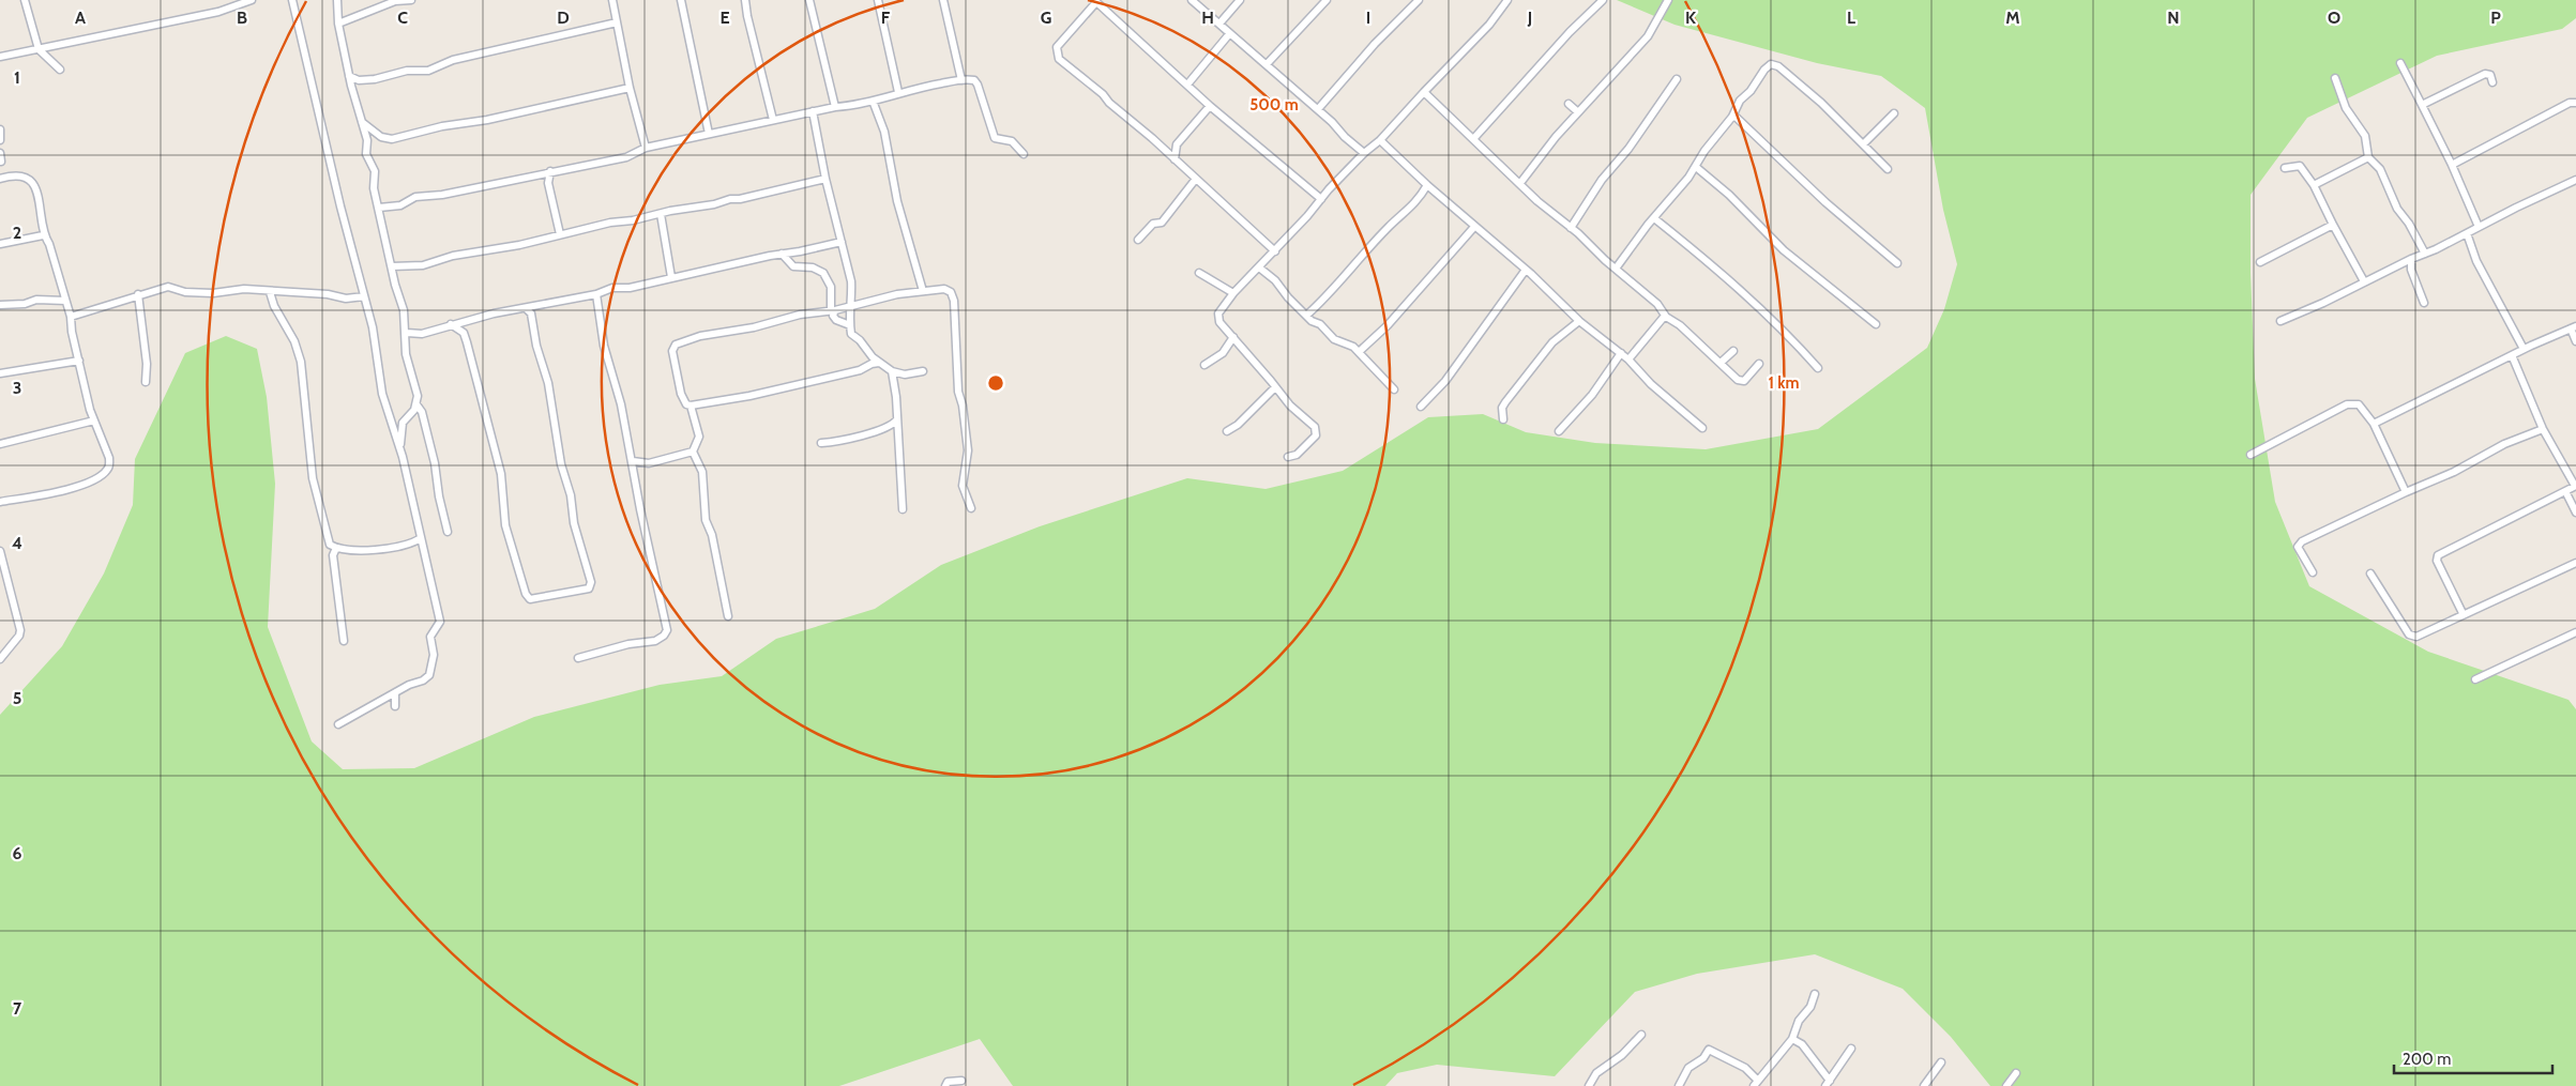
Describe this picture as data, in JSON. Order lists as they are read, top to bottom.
{
  "scale_bar": "200 m",
  "grid": {
    "columns": [
      "A",
      "B",
      "C",
      "D",
      "E",
      "F",
      "G",
      "H",
      "I",
      "J",
      "K",
      "L",
      "M",
      "N",
      "O",
      "P"
    ],
    "rows": [
      "1",
      "2",
      "3",
      "4",
      "5",
      "6",
      "7"
    ]
  },
  "rings": ["500 m", "1 km"]
}
